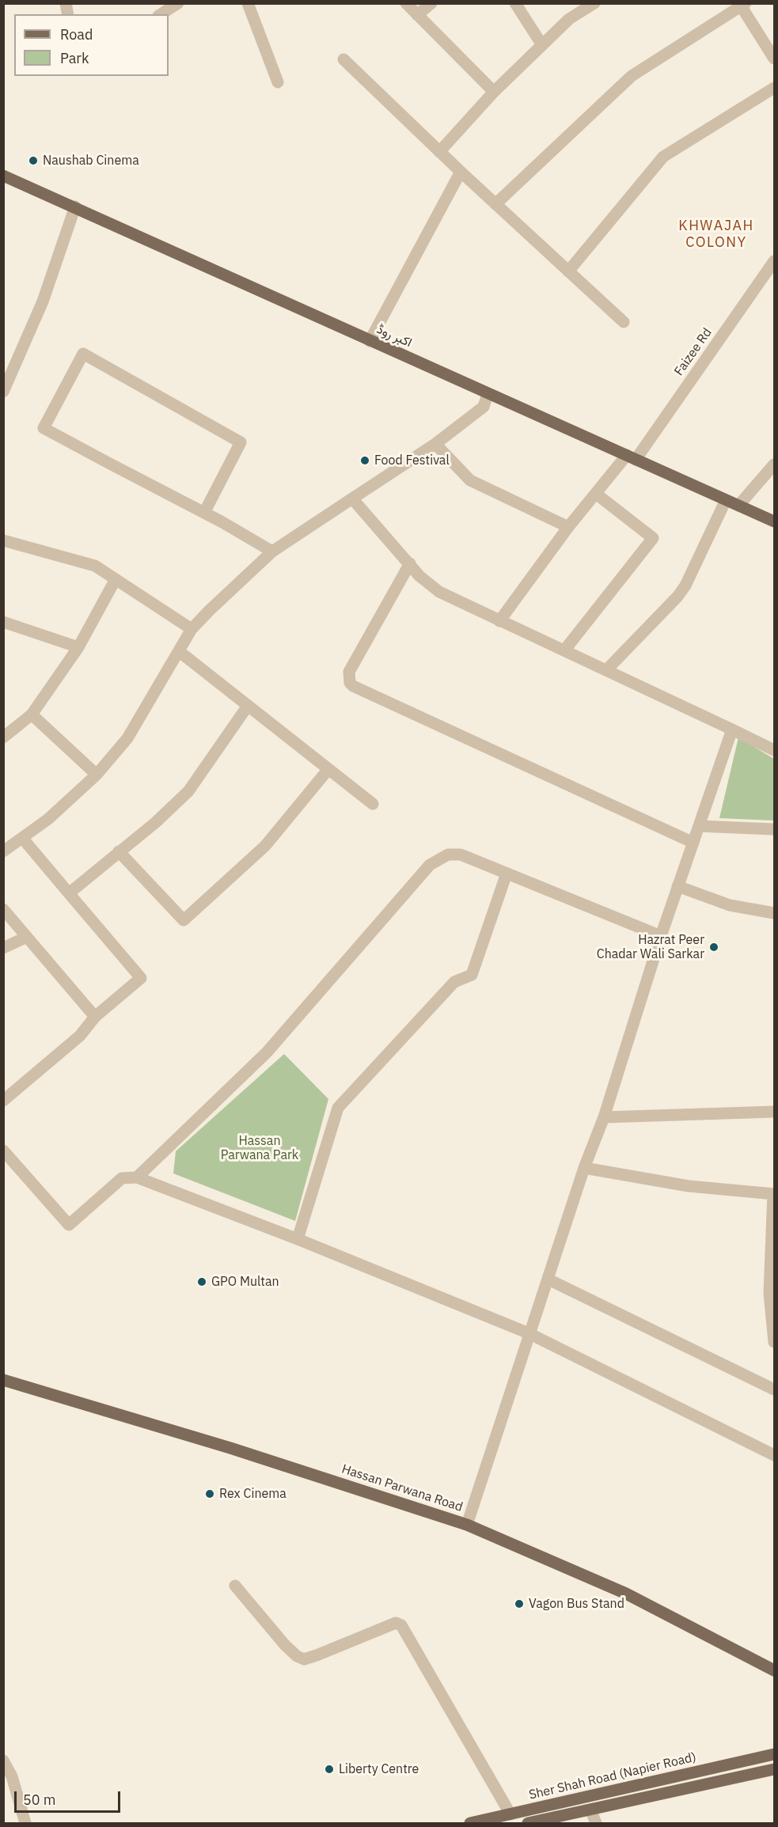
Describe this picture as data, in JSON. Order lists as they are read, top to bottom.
{
  "streets": {
    "main road": ["اکبر روڈ", "Hassan Parwana Road", "Sher Shah Road (Napier Road)"],
    "street": ["Faizee Rd"]
  },
  "crossings": [
    ["اکبر روڈ", "Faizee Rd"]
  ],
  "districts": ["KHWAJAH COLONY"],
  "parks": ["Hassan Parwana Park"],
  "places": [
    "Naushab Cinema",
    "Food Festival",
    "Hazrat Peer Chadar Wali Sarkar",
    "GPO Multan",
    "Rex Cinema",
    "Vagon Bus Stand",
    "Liberty Centre"
  ],
  "legend": ["Road", "Park"],
  "scale_bar": "50 m"
}
